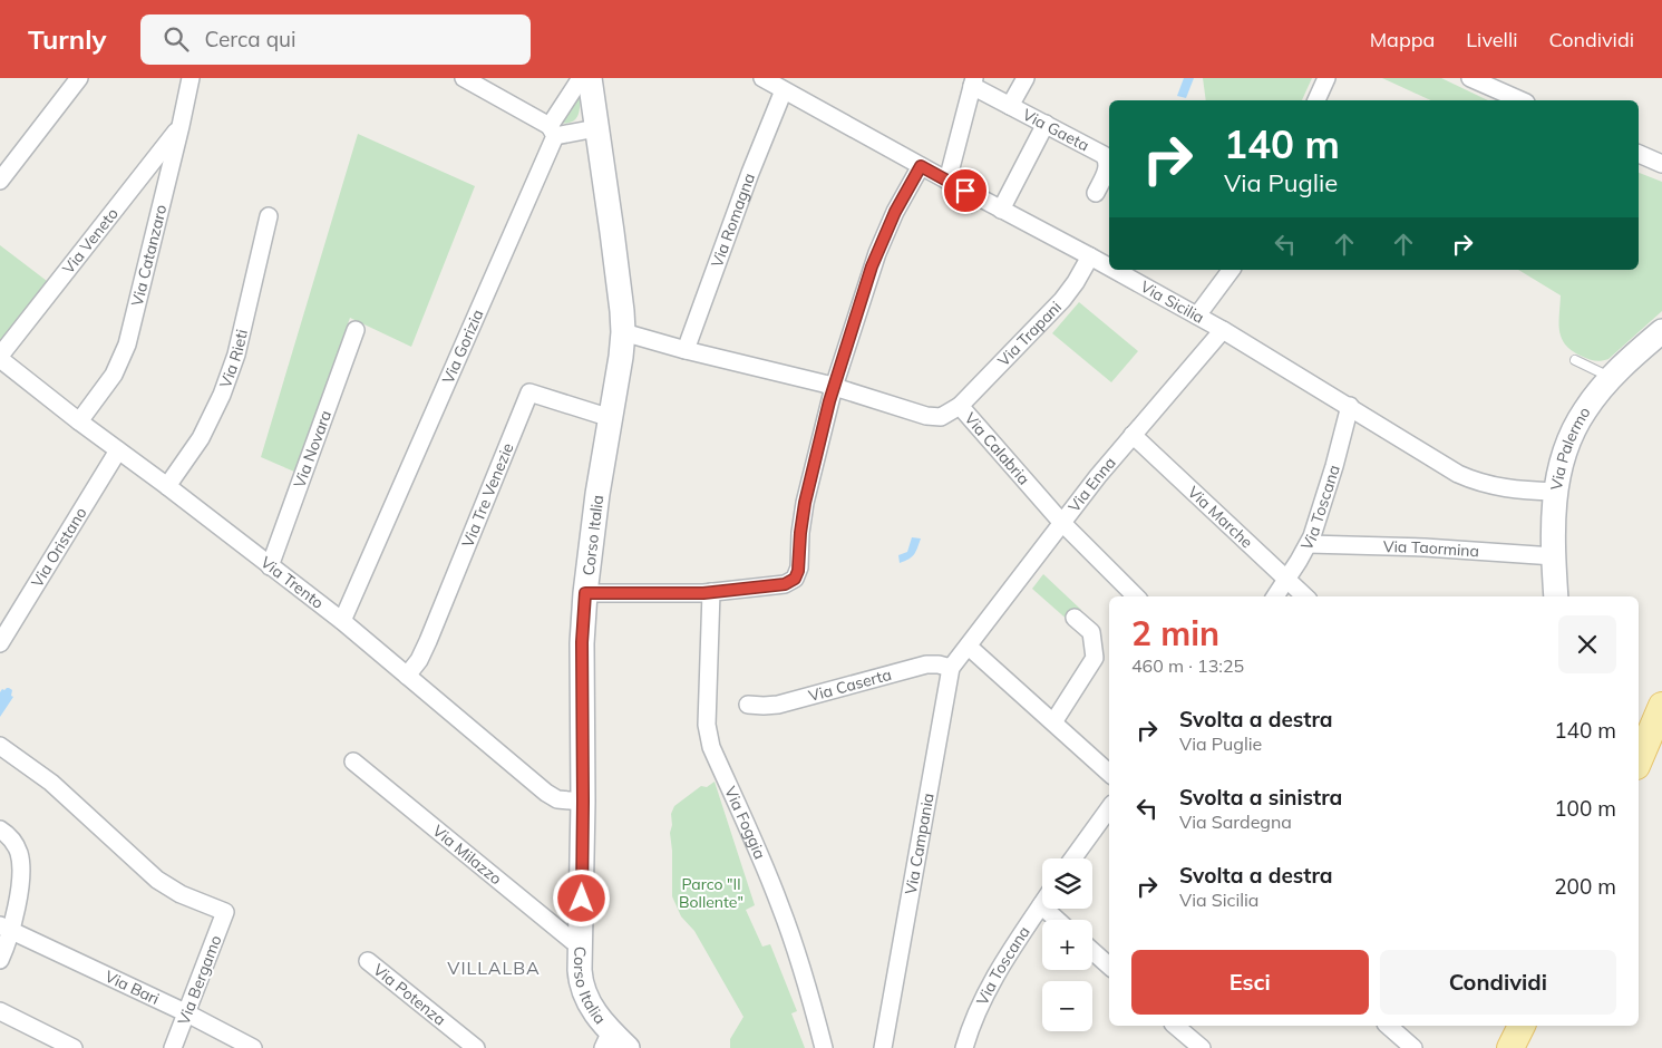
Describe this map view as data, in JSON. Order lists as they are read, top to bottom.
{
  "streets": {
    "street": [
      "Via Gaeta",
      "Via Romagna",
      "Via Veneto",
      "Via Catanzaro",
      "Via Sicilia",
      "Via Trapani",
      "Via Gorizia",
      "Via Rieti",
      "Via Novara",
      "Via Calabria",
      "Via Palermo",
      "Via Enna",
      "Via Tre Venezie",
      "Via Toscana",
      "Via Marche",
      "Corso Italia",
      "Via Oristano",
      "Via Taormina",
      "Via Trento",
      "Via Caserta",
      "Via Foggia",
      "Via Campania",
      "Via Milazzo",
      "Via Bergamo",
      "Via Bari",
      "Via Potenza"
    ]
  },
  "crossings": [
    ["Via Romagna", "Via Sicilia"],
    ["Via Romagna", "Via Calabria"],
    ["Via Veneto", "Via Catanzaro"],
    ["Via Veneto", "Via Trento"],
    ["Via Catanzaro", "Via Trento"],
    ["Via Sicilia", "Via Trapani"],
    ["Via Sicilia", "Via Palermo"],
    ["Via Sicilia", "Via Enna"],
    ["Via Sicilia", "Via Toscana"],
    ["Via Trapani", "Via Calabria"],
    ["Via Gorizia", "Via Trento"],
    ["Via Rieti", "Via Trento"],
    ["Via Novara", "Via Trento"],
    ["Via Calabria", "Via Enna"],
    ["Via Calabria", "Corso Italia"],
    ["Via Palermo", "Via Taormina"],
    ["Via Enna", "Via Marche"],
    ["Via Enna", "Via Campania"],
    ["Via Tre Venezie", "Corso Italia"],
    ["Via Tre Venezie", "Via Trento"],
    ["Via Toscana", "Via Marche"],
    ["Via Toscana", "Via Taormina"],
    ["Corso Italia", "Via Trento"],
    ["Corso Italia", "Via Milazzo"],
    ["Via Oristano", "Via Trento"],
    ["Via Caserta", "Via Campania"],
    ["Via Bergamo", "Via Bari"]
  ],
  "districts": ["VILLALBA"],
  "parks": ["Parco \"Il Bollente\""],
  "page": {
    "header": "Turnly",
    "search": "Cerca qui",
    "nav": ["Mappa", "Livelli", "Condividi"],
    "turn": ["140 m", "Via Puglie"],
    "heading": ["2 min", "460 m · 13:25"],
    "list": [
      {
        "name": "Svolta a destra",
        "note": "Via Puglie",
        "value": "140 m"
      },
      {
        "name": "Svolta a sinistra",
        "note": "Via Sardegna",
        "value": "100 m"
      },
      {
        "name": "Svolta a destra",
        "note": "Via Sicilia",
        "value": "200 m"
      }
    ],
    "map_buttons": ["+", "−"],
    "buttons": ["Esci", "Condividi"]
  }
}
